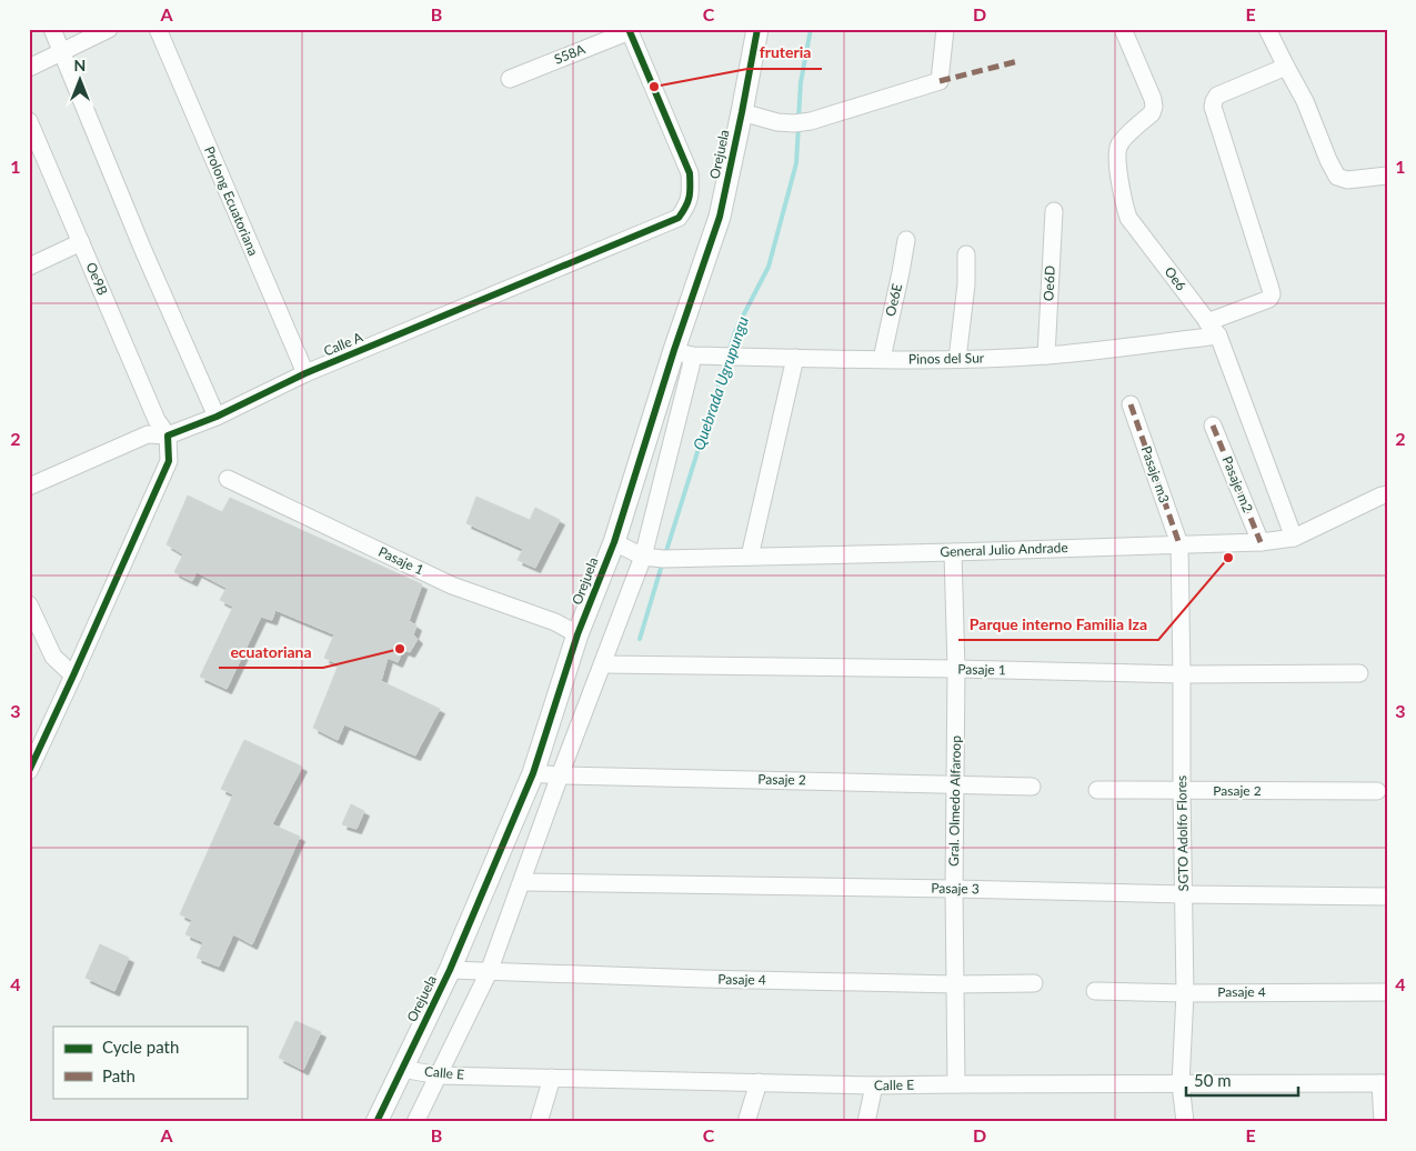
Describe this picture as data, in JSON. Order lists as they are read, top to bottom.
{
  "streets": {
    "street": [
      "S58A",
      "Orejuela",
      "Prolong Ecuatoriana",
      "Oe9B",
      "Oe6",
      "Oe6D",
      "Oe6E",
      "Calle A",
      "Pinos del Sur",
      "Pasaje m3",
      "Pasaje m2",
      "General Julio Andrade",
      "Pasaje 1",
      "Pasaje 2",
      "Gral. Olmedo Alfaroop",
      "SGTO Adolfo Flores",
      "Pasaje 3",
      "Pasaje 4",
      "Calle E"
    ]
  },
  "crossings": [
    ["S58A", "Calle A"],
    ["Orejuela", "Pinos del Sur"],
    ["Orejuela", "General Julio Andrade"],
    ["Orejuela", "Pasaje 1"],
    ["Orejuela", "Pasaje 2"],
    ["Orejuela", "Pasaje 4"],
    ["Orejuela", "Calle E"],
    ["Prolong Ecuatoriana", "Calle A"],
    ["Oe9B", "Calle A"],
    ["Oe6", "Pinos del Sur"],
    ["Oe6", "General Julio Andrade"],
    ["Oe6D", "Pinos del Sur"],
    ["Oe6E", "Pinos del Sur"],
    ["Pasaje m3", "General Julio Andrade"],
    ["Pasaje m3", "SGTO Adolfo Flores"],
    ["Pasaje m2", "General Julio Andrade"],
    ["General Julio Andrade", "Gral. Olmedo Alfaroop"],
    ["General Julio Andrade", "SGTO Adolfo Flores"],
    ["Pasaje 1", "Gral. Olmedo Alfaroop"],
    ["Pasaje 1", "SGTO Adolfo Flores"],
    ["Pasaje 2", "Gral. Olmedo Alfaroop"],
    ["Pasaje 2", "SGTO Adolfo Flores"],
    ["Gral. Olmedo Alfaroop", "Pasaje 3"],
    ["Gral. Olmedo Alfaroop", "Pasaje 4"],
    ["Gral. Olmedo Alfaroop", "Calle E"],
    ["SGTO Adolfo Flores", "Pasaje 3"],
    ["SGTO Adolfo Flores", "Pasaje 4"],
    ["SGTO Adolfo Flores", "Calle E"]
  ],
  "water": ["Quebrada Ugrupungu"],
  "places": ["fruteria", "Parque interno Familia Iza", "ecuatoriana"],
  "legend": ["Cycle path", "Path"],
  "scale_bar": "50 m",
  "north": "top",
  "grid": {
    "columns": [
      "A",
      "B",
      "C",
      "D",
      "E"
    ],
    "rows": [
      "1",
      "2",
      "3",
      "4"
    ]
  }
}
